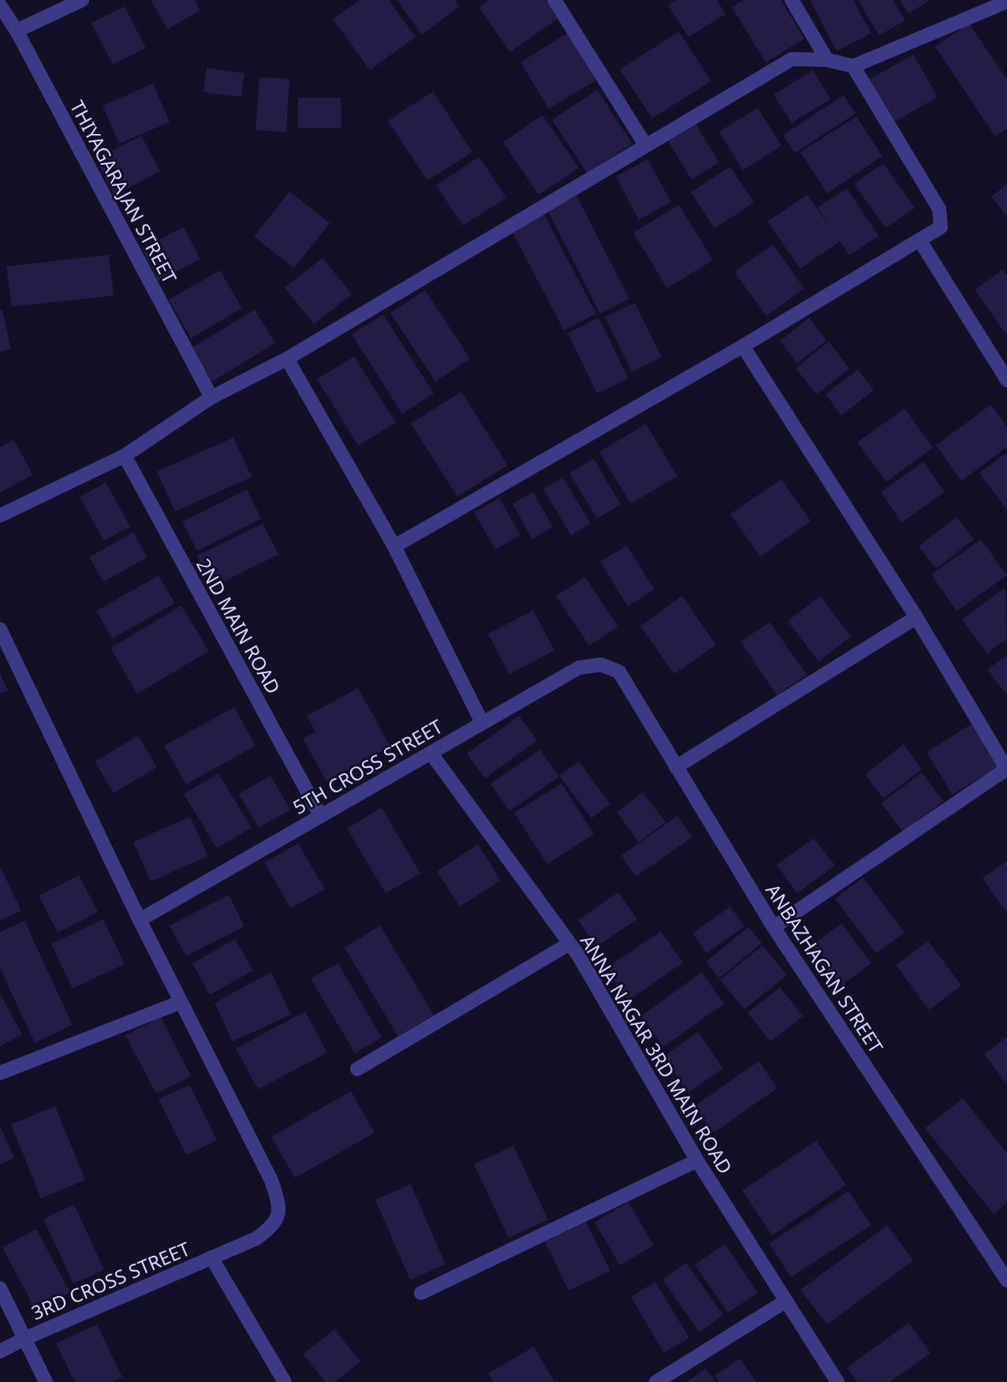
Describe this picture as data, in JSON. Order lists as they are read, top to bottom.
{
  "streets": {
    "street": [
      "THIYAGARAJAN STREET",
      "2ND MAIN ROAD",
      "5TH CROSS STREET",
      "ANBAZHAGAN STREET",
      "ANNA NAGAR 3RD MAIN ROAD",
      "3RD CROSS STREET"
    ]
  },
  "crossings": [
    ["2ND MAIN ROAD", "5TH CROSS STREET"],
    ["5TH CROSS STREET", "ANBAZHAGAN STREET"],
    ["5TH CROSS STREET", "ANNA NAGAR 3RD MAIN ROAD"],
    ["5TH CROSS STREET", "3RD CROSS STREET"]
  ]
}
